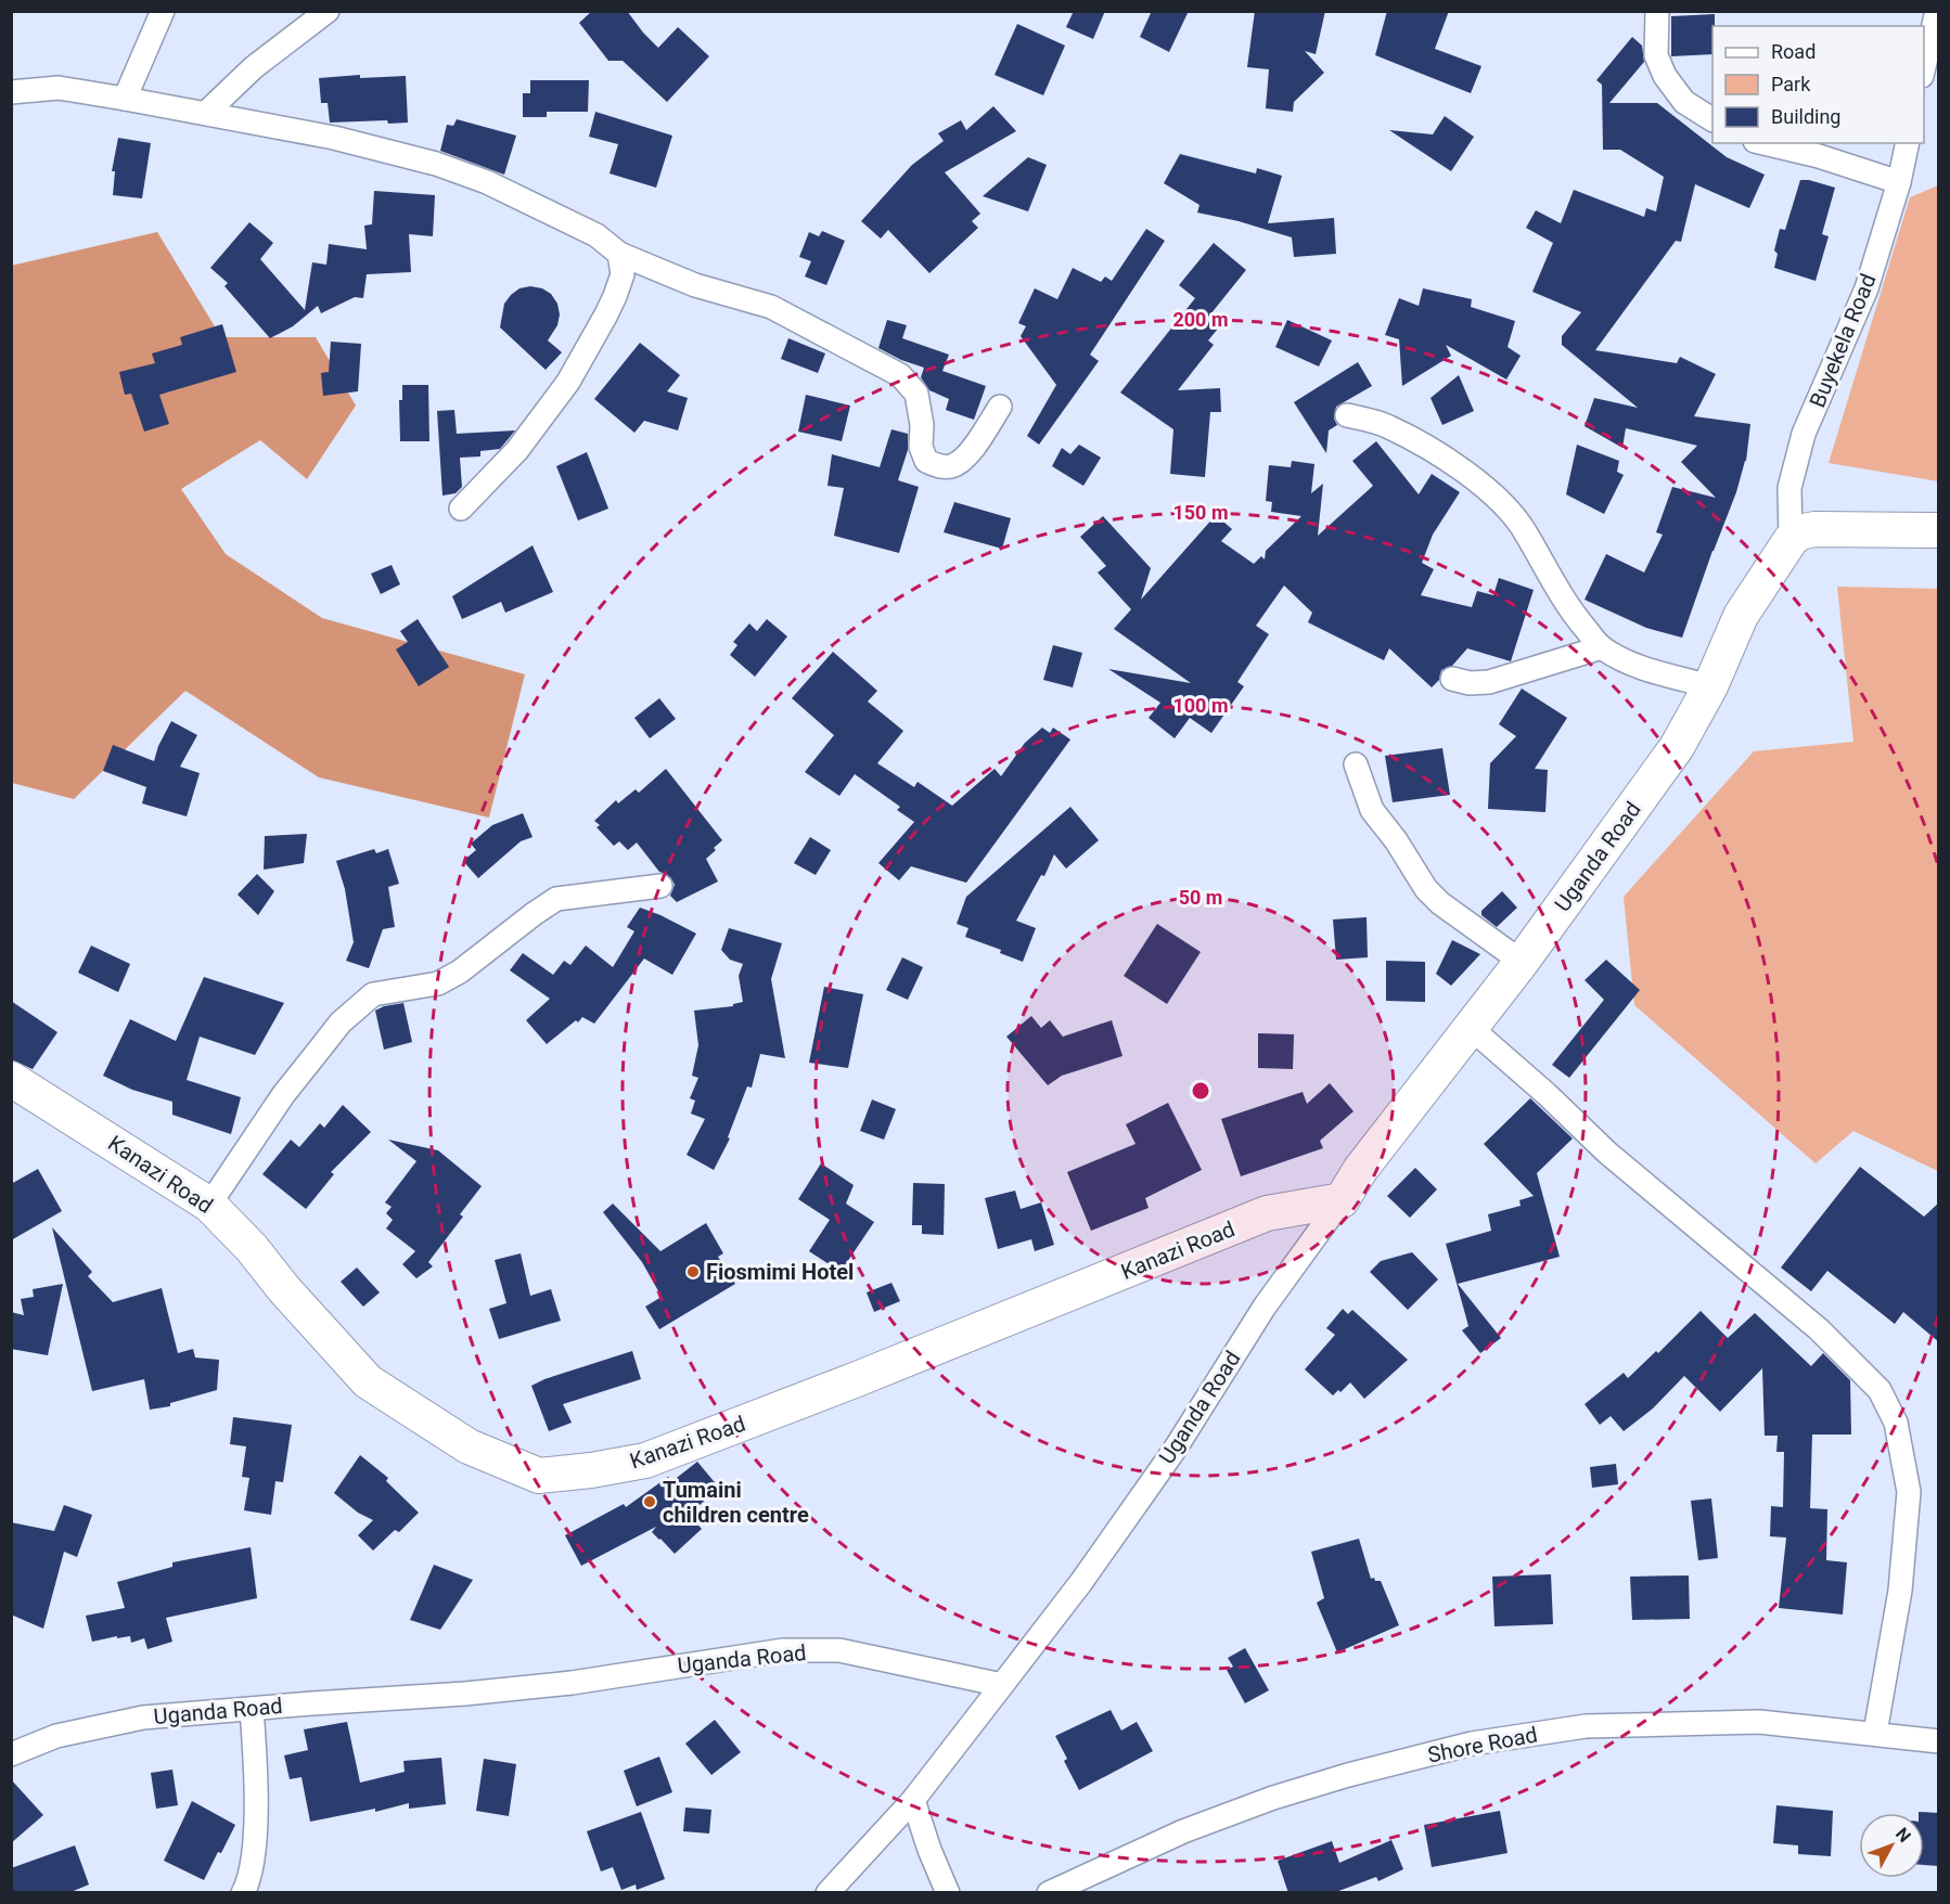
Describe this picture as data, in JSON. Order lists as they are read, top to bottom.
{
  "streets": {
    "main road": ["Uganda Road", "Kanazi Road"],
    "street": ["Buyekela Road", "Shore Road"]
  },
  "crossings": [
    ["Buyekela Road", "Uganda Road"],
    ["Uganda Road", "Kanazi Road"]
  ],
  "places": ["Fiosmimi Hotel", "Tumaini children centre"],
  "legend": ["Road", "Park", "Building"],
  "north": "top right",
  "rings": [
    "200 m",
    "150 m",
    "100 m",
    "50 m"
  ]
}
